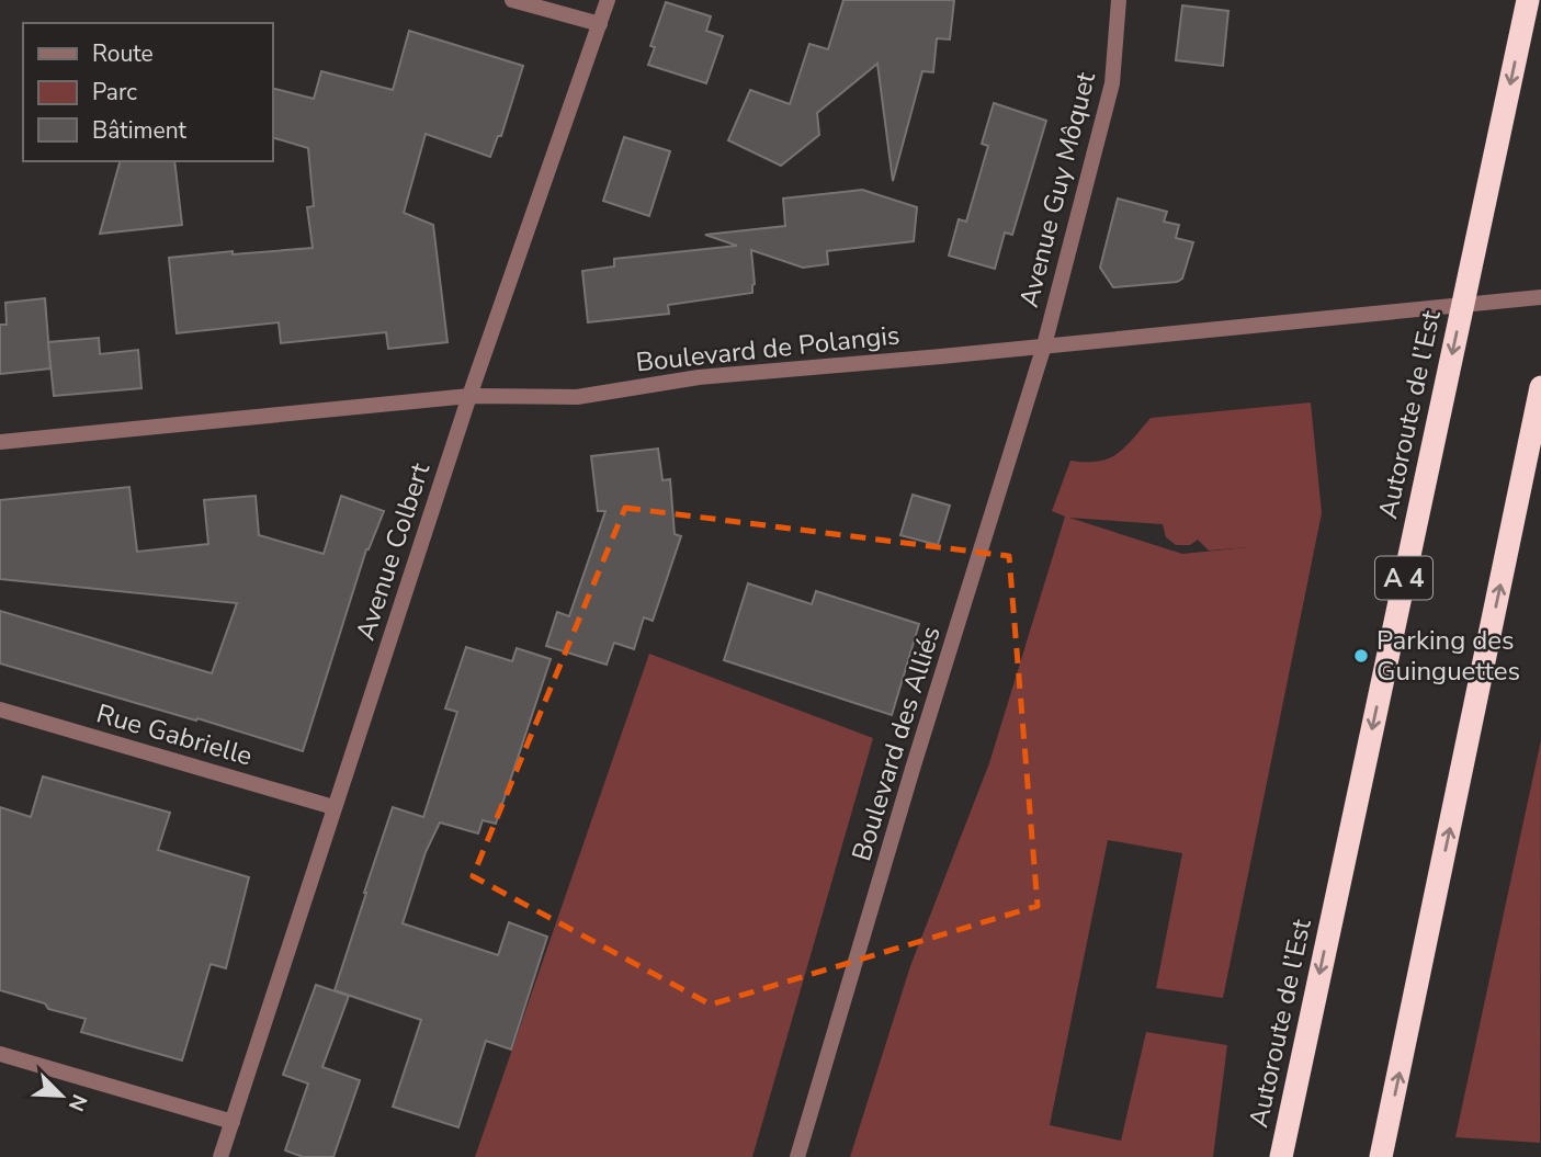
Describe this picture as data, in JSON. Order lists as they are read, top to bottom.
{
  "streets": {
    "highway": ["Autoroute de l’Est", "A 4"],
    "street": [
      "Avenue Guy Môquet",
      "Boulevard de Polangis",
      "Avenue Colbert",
      "Rue Gabrielle",
      "Boulevard des Alliés"
    ]
  },
  "crossings": [
    ["Avenue Guy Môquet", "Boulevard de Polangis"],
    ["Avenue Guy Môquet", "Boulevard des Alliés"],
    ["Boulevard de Polangis", "Avenue Colbert"],
    ["Boulevard de Polangis", "Boulevard des Alliés"],
    ["Avenue Colbert", "Rue Gabrielle"]
  ],
  "places": ["Parking des Guinguettes"],
  "legend": ["Route", "Parc", "Bâtiment"],
  "north": "bottom right"
}
